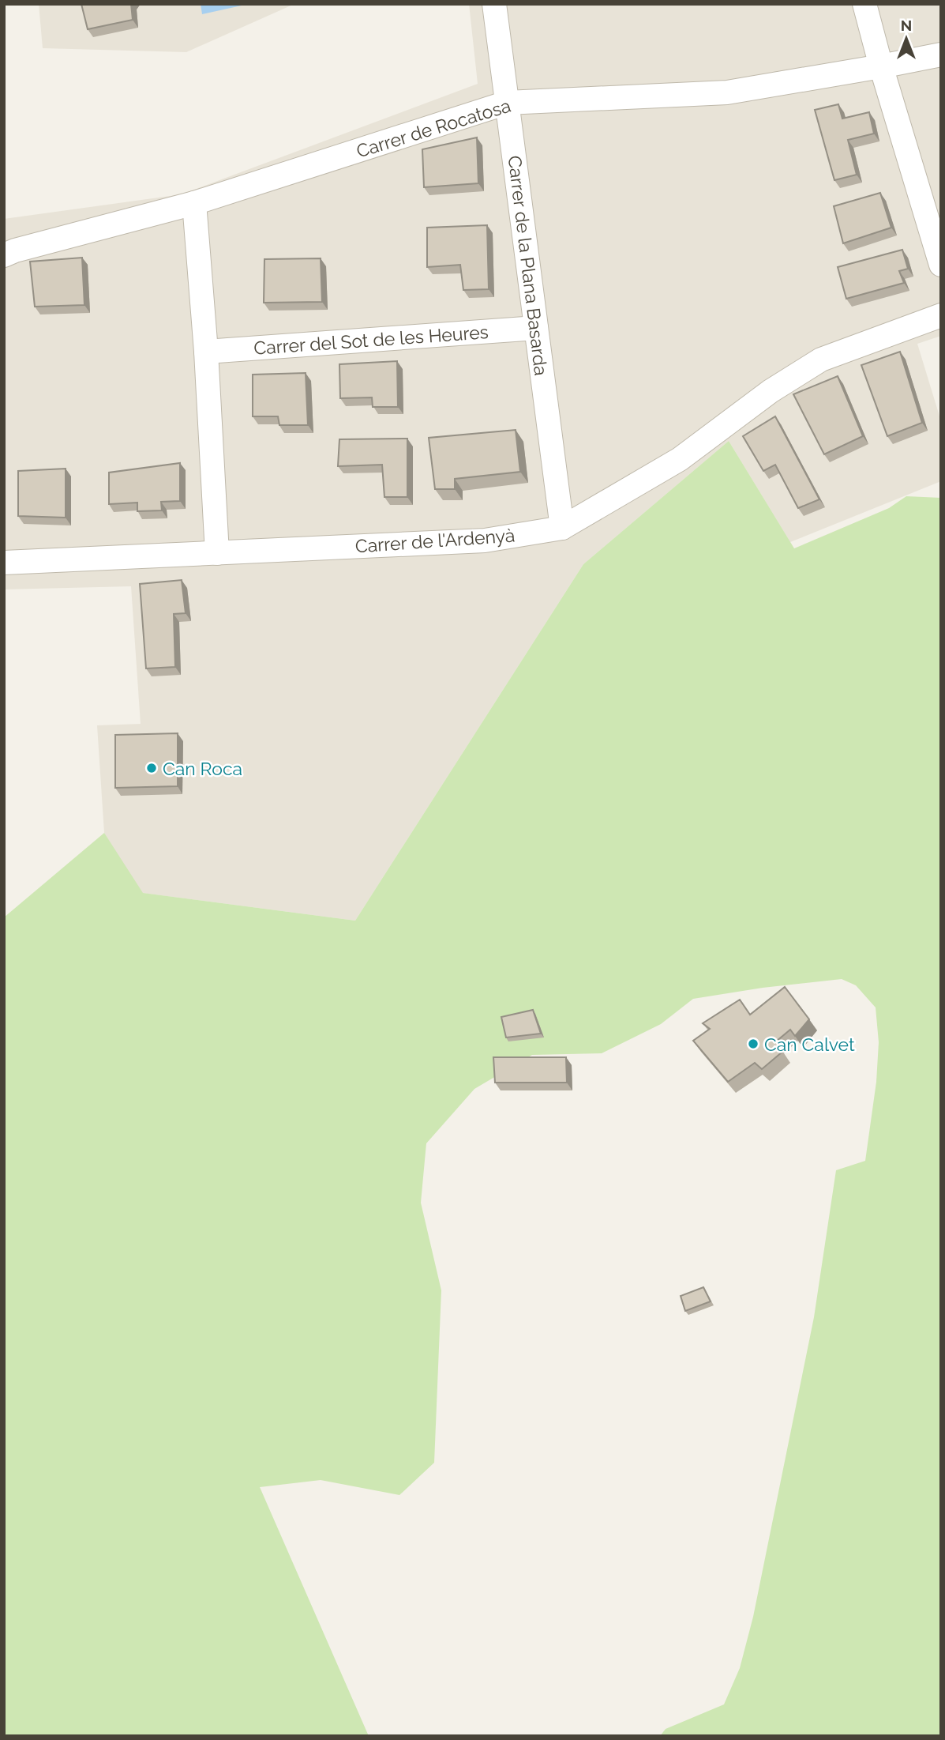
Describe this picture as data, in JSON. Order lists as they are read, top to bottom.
{
  "streets": {
    "street": [
      "Carrer de Rocatosa",
      "Carrer de la Plana Basarda",
      "Carrer del Sot de les Heures",
      "Carrer de l'Ardenyà"
    ]
  },
  "crossings": [
    ["Carrer de Rocatosa", "Carrer de la Plana Basarda"],
    ["Carrer de la Plana Basarda", "Carrer del Sot de les Heures"],
    ["Carrer de la Plana Basarda", "Carrer de l'Ardenyà"]
  ],
  "places": ["Can Roca", "Can Calvet"],
  "north": "top"
}
